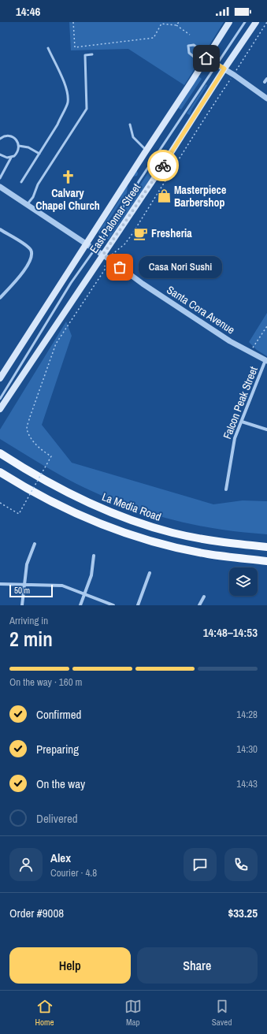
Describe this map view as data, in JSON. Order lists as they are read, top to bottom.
{
  "streets": {
    "main road": ["East Palomar Street", "La Media Road"],
    "street": ["Santa Cora Avenue", "Falcon Peak Street"]
  },
  "crossings": [
    ["East Palomar Street", "Santa Cora Avenue"],
    ["Santa Cora Avenue", "Falcon Peak Street"]
  ],
  "places": {
    "church": ["Calvary Chapel Church"],
    "shop": ["Masterpiece Barbershop"],
    "cafe": ["Fresheria"],
    "other": ["Casa Nori Sushi"]
  },
  "scale_bar": "50 m",
  "page": {
    "status": "14:46",
    "bubble": "Casa Nori Sushi",
    "scale": "50 m",
    "heading": ["2 min", "Arriving in", "14:48–14:53"],
    "panel": [
      "Alex",
      "Courier · 4.8",
      "Order #9008",
      "$33.25"
    ],
    "bar": "On the way · 160 m",
    "list": [
      ["Confirmed", "14:28"],
      ["Preparing", "14:30"],
      ["On the way", "14:43"],
      "Delivered"
    ],
    "buttons": ["Help", "Share"],
    "tabs": ["Home", "Map", "Saved"]
  }
}
